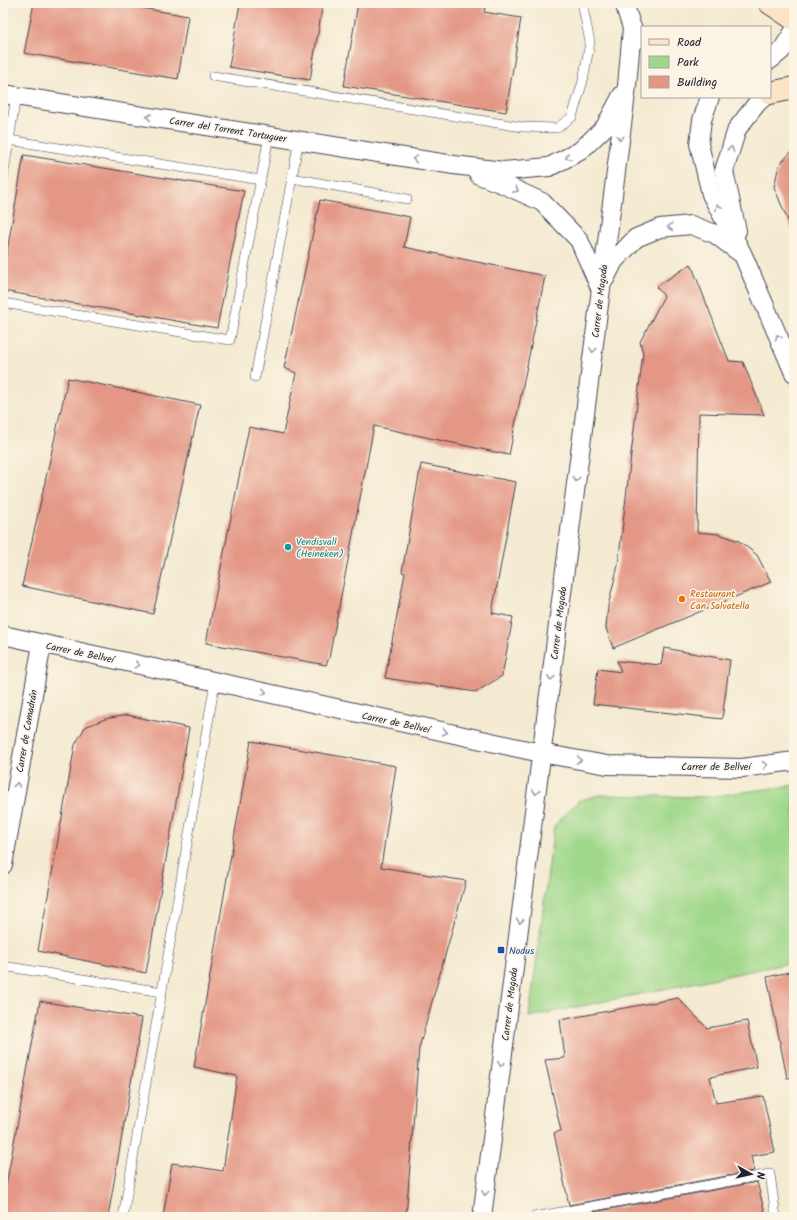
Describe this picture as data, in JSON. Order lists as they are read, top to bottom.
{
  "streets": {
    "street": [
      "Carrer del Torrent Tortuguer",
      "Carrer de Mogoda",
      "Carrer de Bellveí",
      "Carrer de Comadrán"
    ]
  },
  "crossings": [
    ["Carrer del Torrent Tortuguer", "Carrer de Mogoda"],
    ["Carrer de Mogoda", "Carrer de Bellveí"],
    ["Carrer de Bellveí", "Carrer de Comadrán"]
  ],
  "one_way": ["Carrer de Mogoda", "Carrer de Bellveí", "Carrer de Comadrán"],
  "places": {
    "other": ["Vendisvall (Heineken)", "Restaurant Can Salvatella"],
    "transit": ["Nodus"]
  },
  "legend": ["Road", "Park", "Building"],
  "north": "right"
}
